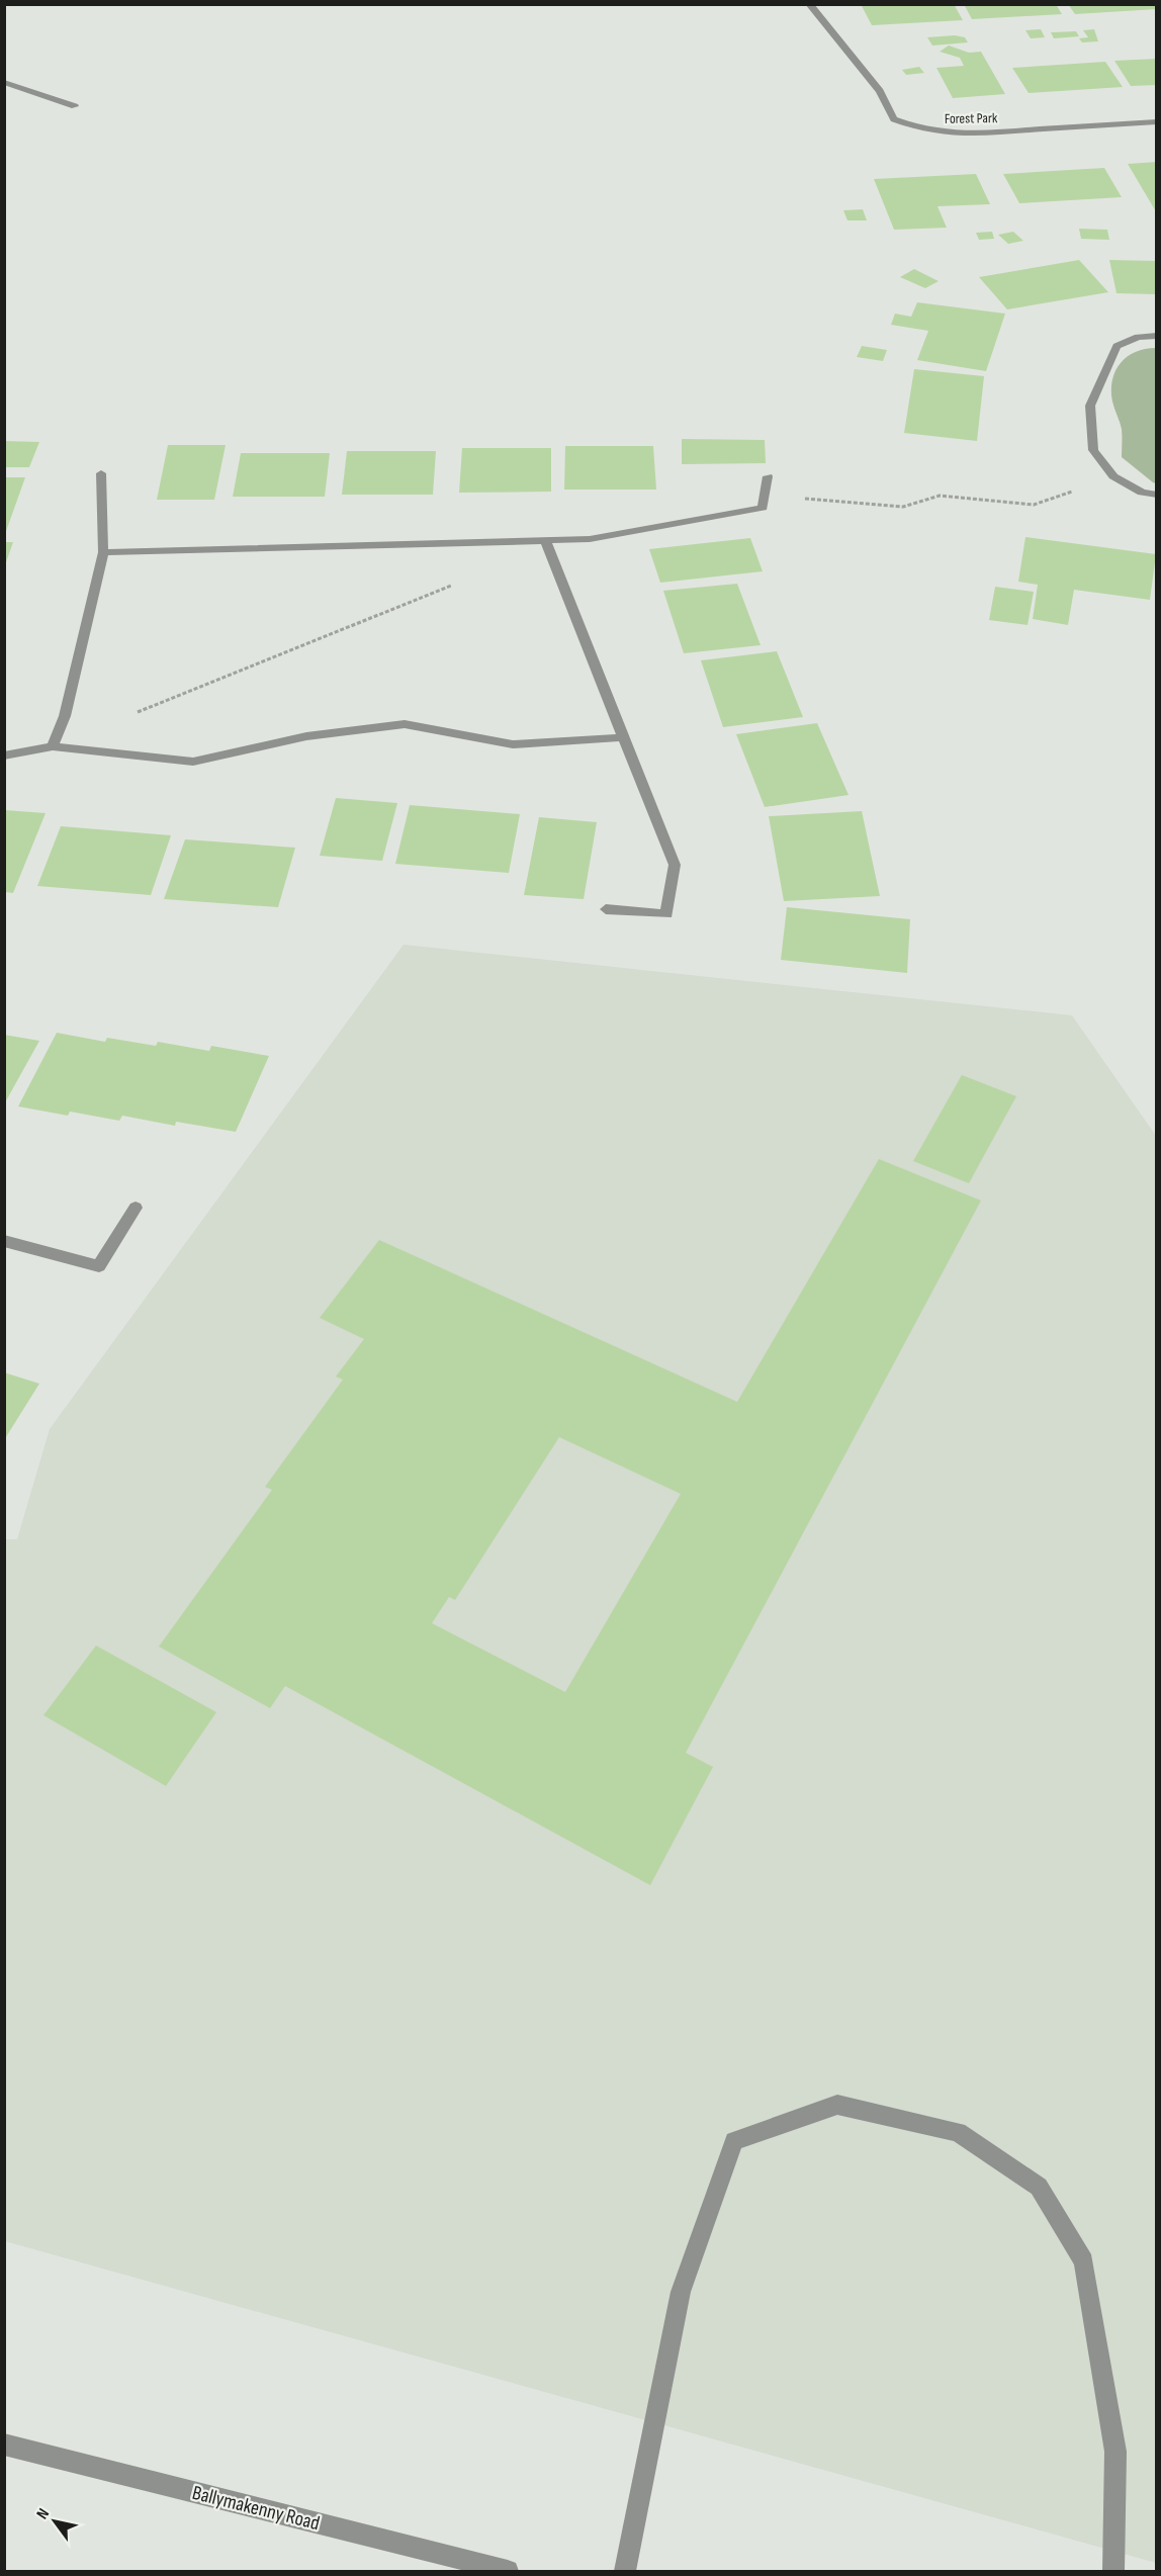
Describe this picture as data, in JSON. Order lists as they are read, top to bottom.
{
  "streets": {
    "street": ["Forest Park", "Ballymakenny Road"]
  },
  "north": "top left"
}
